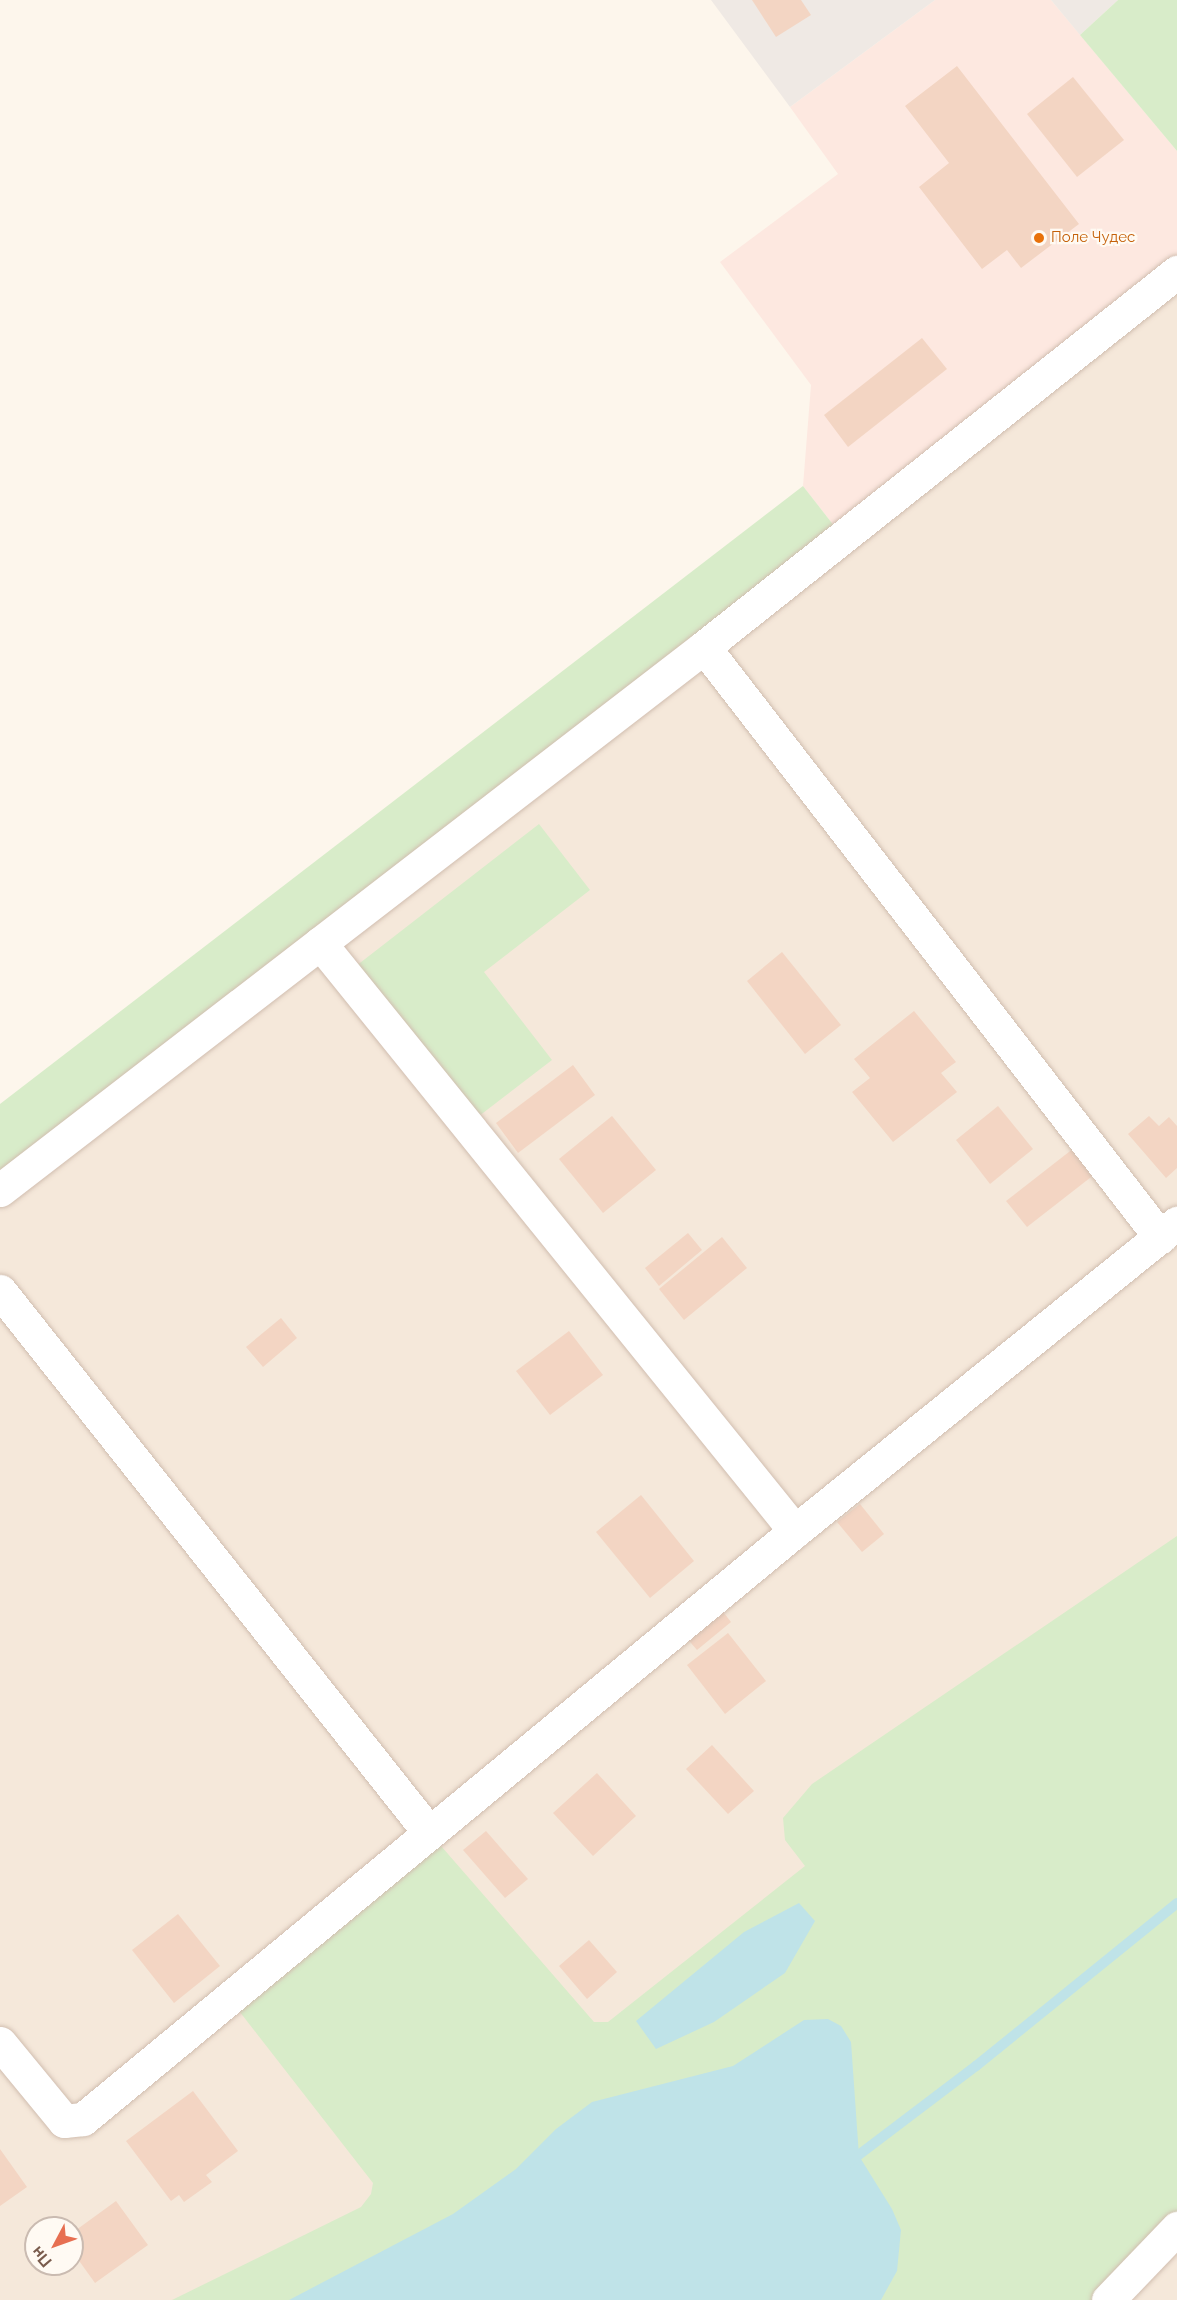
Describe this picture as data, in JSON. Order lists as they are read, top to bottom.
{
  "places": ["Поле Чудес"],
  "north": "bottom left"
}
